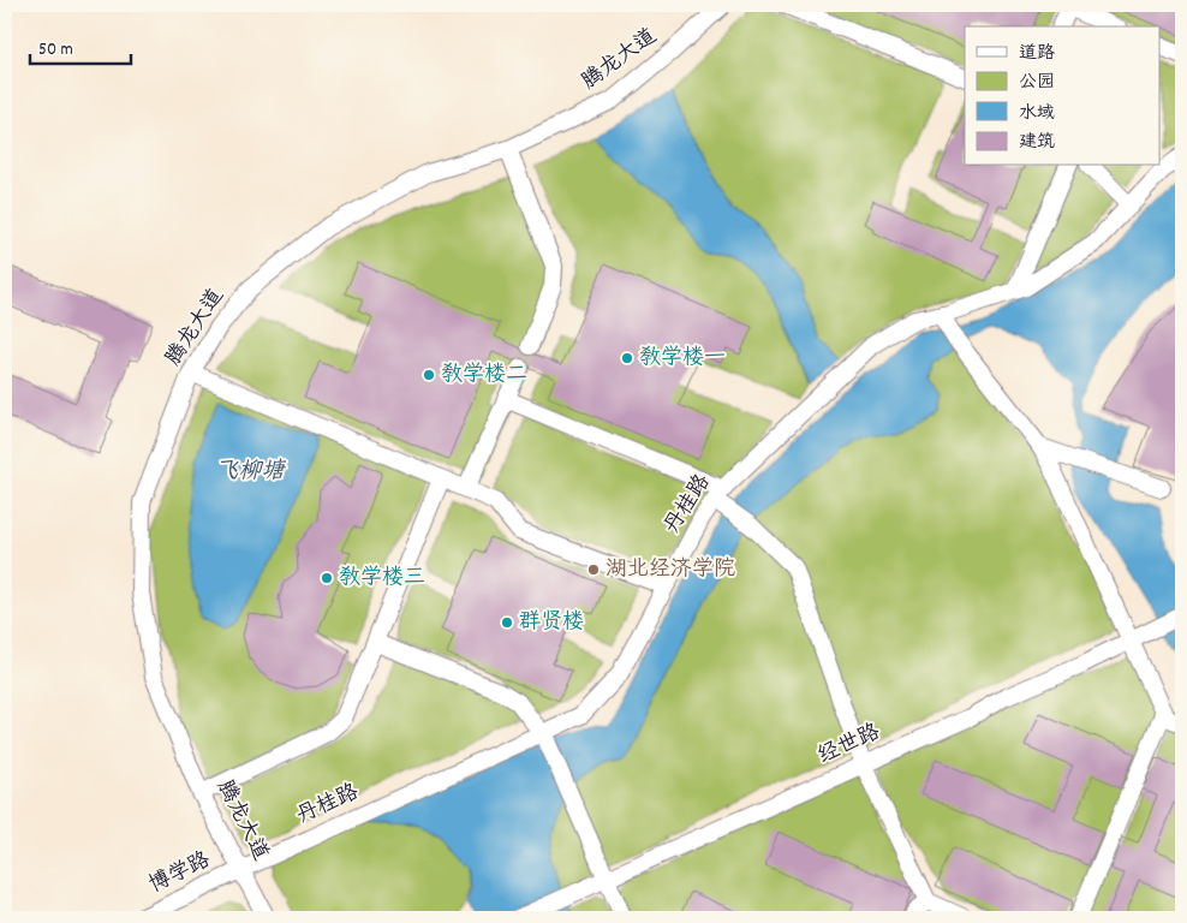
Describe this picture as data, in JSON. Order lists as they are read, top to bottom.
{
  "streets": {
    "street": [
      "腾龙大道",
      "丹桂路",
      "经世路",
      "博学路"
    ]
  },
  "crossings": [
    ["腾龙大道", "丹桂路"],
    ["腾龙大道", "博学路"],
    ["丹桂路", "博学路"]
  ],
  "water": ["飞柳塘"],
  "places": [
    "教学楼一",
    "教学楼二",
    "湖北经济学院",
    "教学楼三",
    "群贤楼"
  ],
  "legend": [
    "道路",
    "公园",
    "水域",
    "建筑"
  ],
  "scale_bar": "50 m"
}
